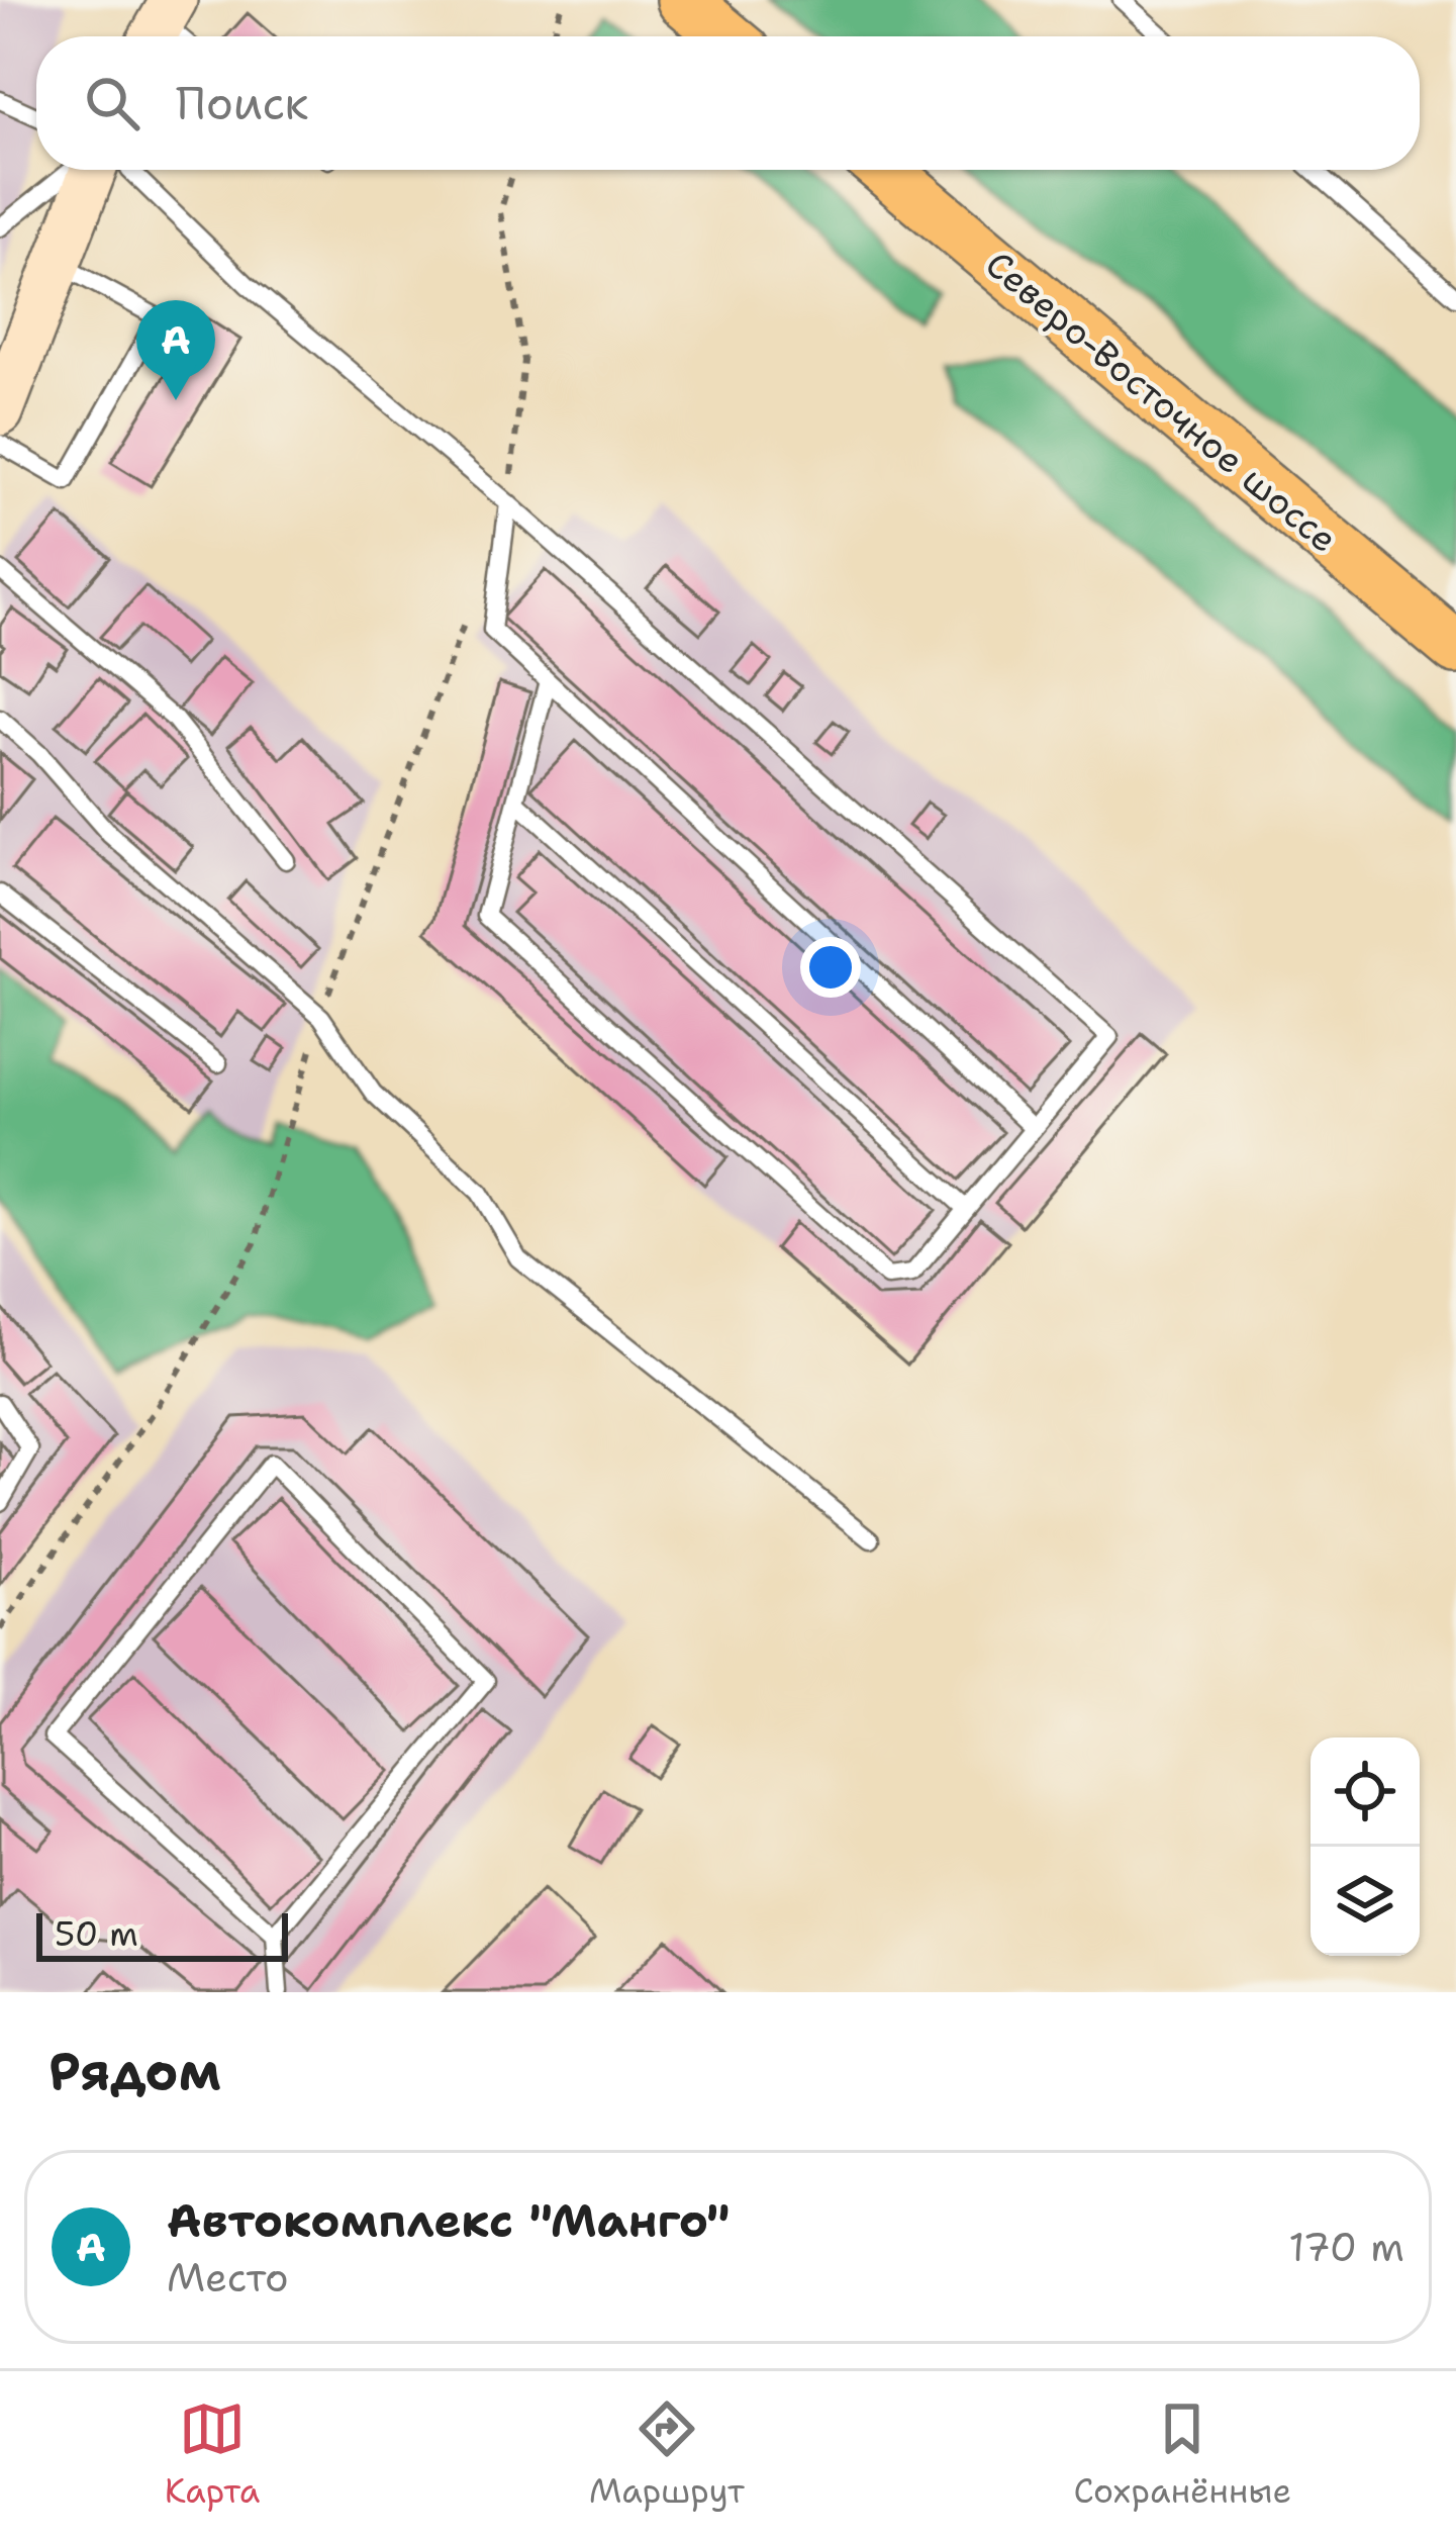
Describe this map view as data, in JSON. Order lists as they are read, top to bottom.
{
  "streets": {
    "main road": ["Северо-Восточное шоссе"]
  },
  "scale_bar": "50 m",
  "page": {
    "search": "Поиск",
    "pins": "A",
    "scale": "50 m",
    "heading": "Рядом",
    "list": [
      {
        "mark": "A",
        "name": "Автокомплекс \"Манго\"",
        "note": "Место",
        "value": "170 m"
      }
    ],
    "nav": ["Карта", "Маршрут", "Сохранённые"]
  }
}
